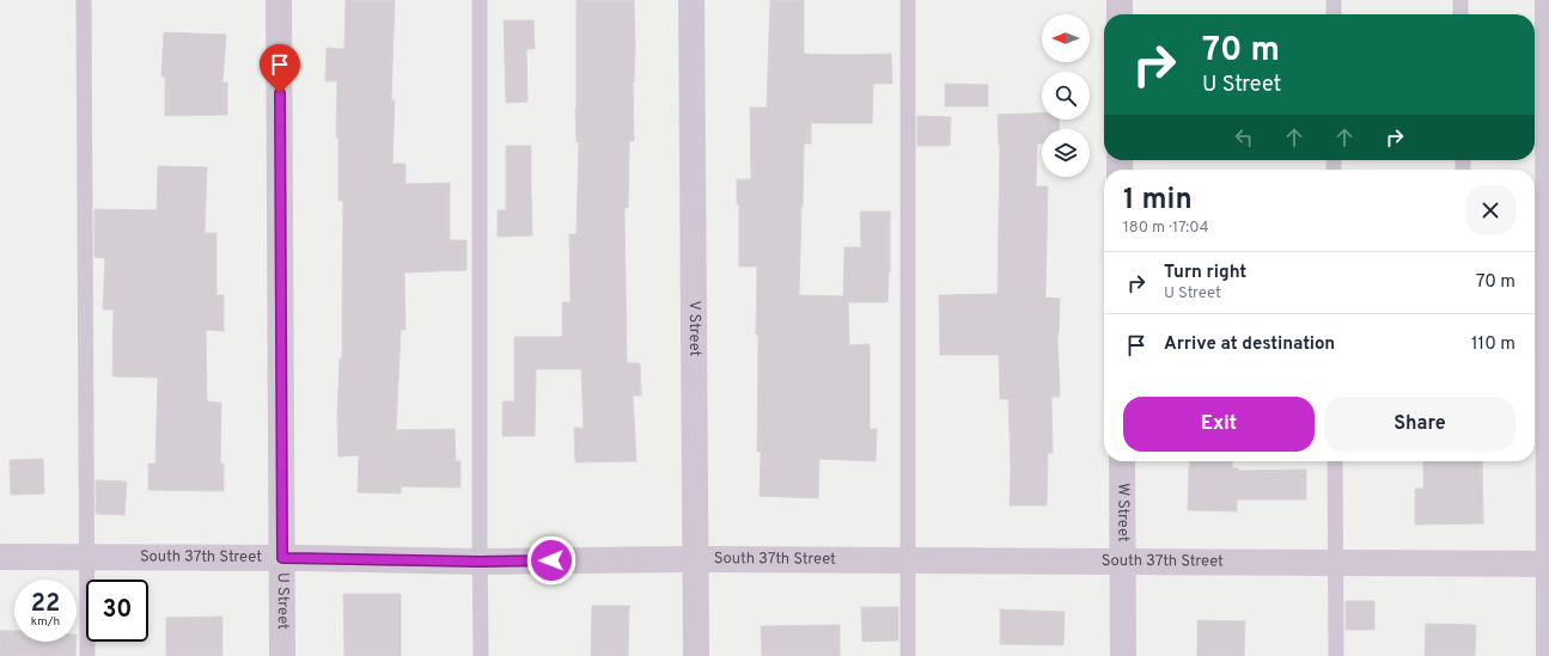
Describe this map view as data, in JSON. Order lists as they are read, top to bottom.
{
  "streets": {
    "street": [
      "V Street",
      "W Street",
      "South 37th Street",
      "U Street"
    ]
  },
  "crossings": [
    ["V Street", "South 37th Street"],
    ["W Street", "South 37th Street"],
    ["South 37th Street", "U Street"]
  ],
  "north": "left",
  "page": {
    "turn": ["70 m", "U Street"],
    "heading": ["1 min", "180 m · 17:04"],
    "list": [
      {
        "name": "Turn right",
        "note": "U Street",
        "value": "70 m"
      },
      {
        "name": "Arrive at destination",
        "value": "110 m"
      }
    ],
    "buttons": ["Exit", "Share"],
    "speed": "22 km/h",
    "limit": "30"
  }
}
